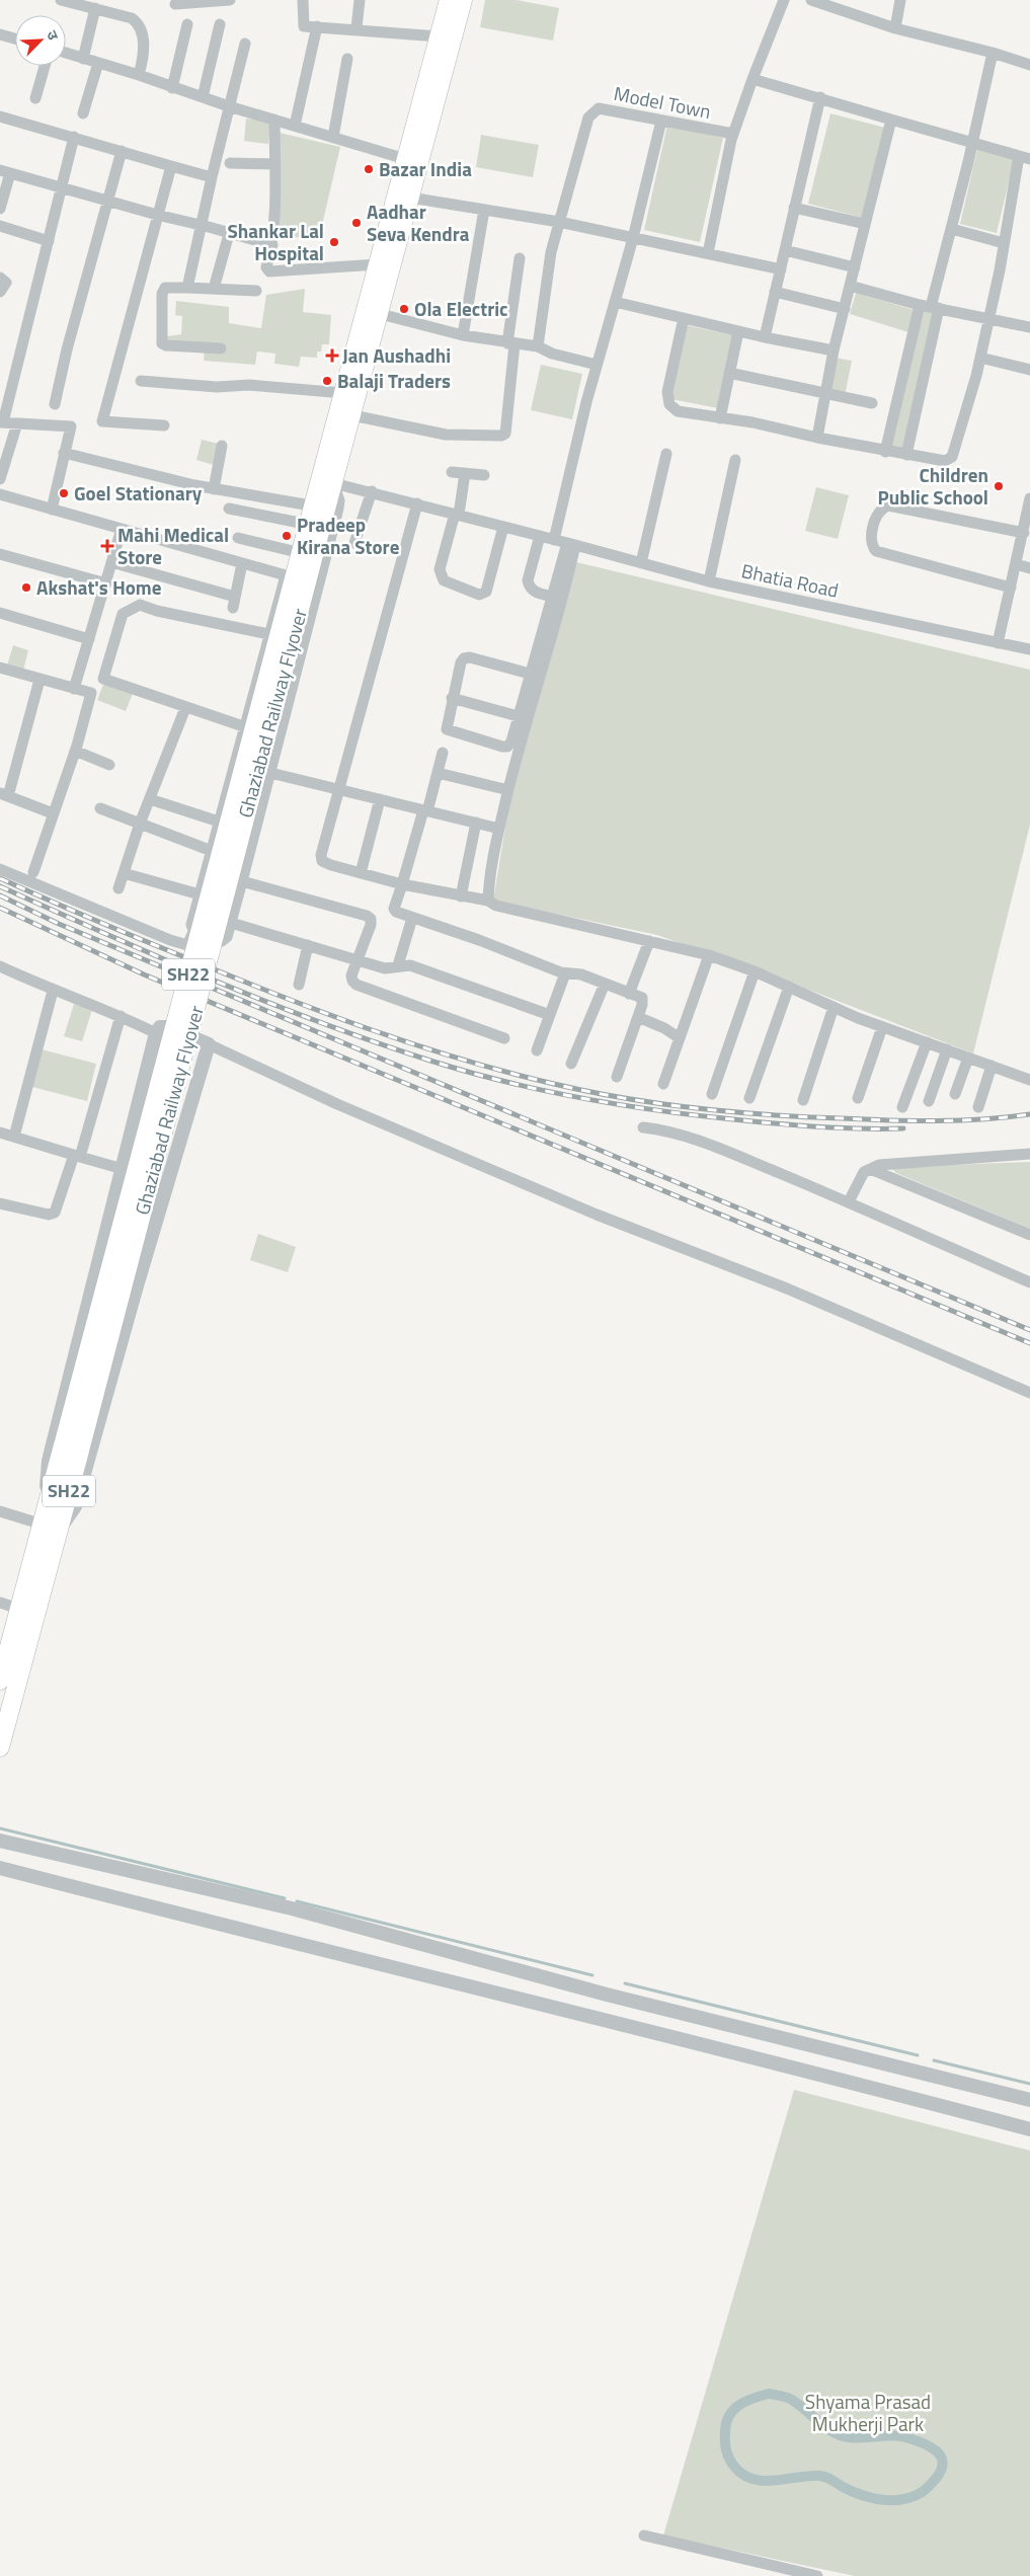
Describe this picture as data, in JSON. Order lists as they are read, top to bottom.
{
  "streets": {
    "highway": ["Ghaziabad Railway Flyover", "SH22"],
    "street": ["Model Town", "Bhatia Road"]
  },
  "crossings": [
    ["Bhatia Road", "Ghaziabad Railway Flyover"],
    ["Bhatia Road", "SH22"],
    ["Ghaziabad Railway Flyover", "SH22"]
  ],
  "parks": ["Shyama Prasad Mukherji Park"],
  "places": {
    "other": [
      "Bazar India",
      "Aadhar Seva Kendra",
      "Shankar Lal Hospital",
      "Ola Electric",
      "Balaji Traders",
      "Children Public School",
      "Goel Stationary",
      "Pradeep Kirana Store",
      "Akshat's Home"
    ],
    "health": ["Jan Aushadhi", "Mahi Medical Store"]
  },
  "north": "top right"
}
